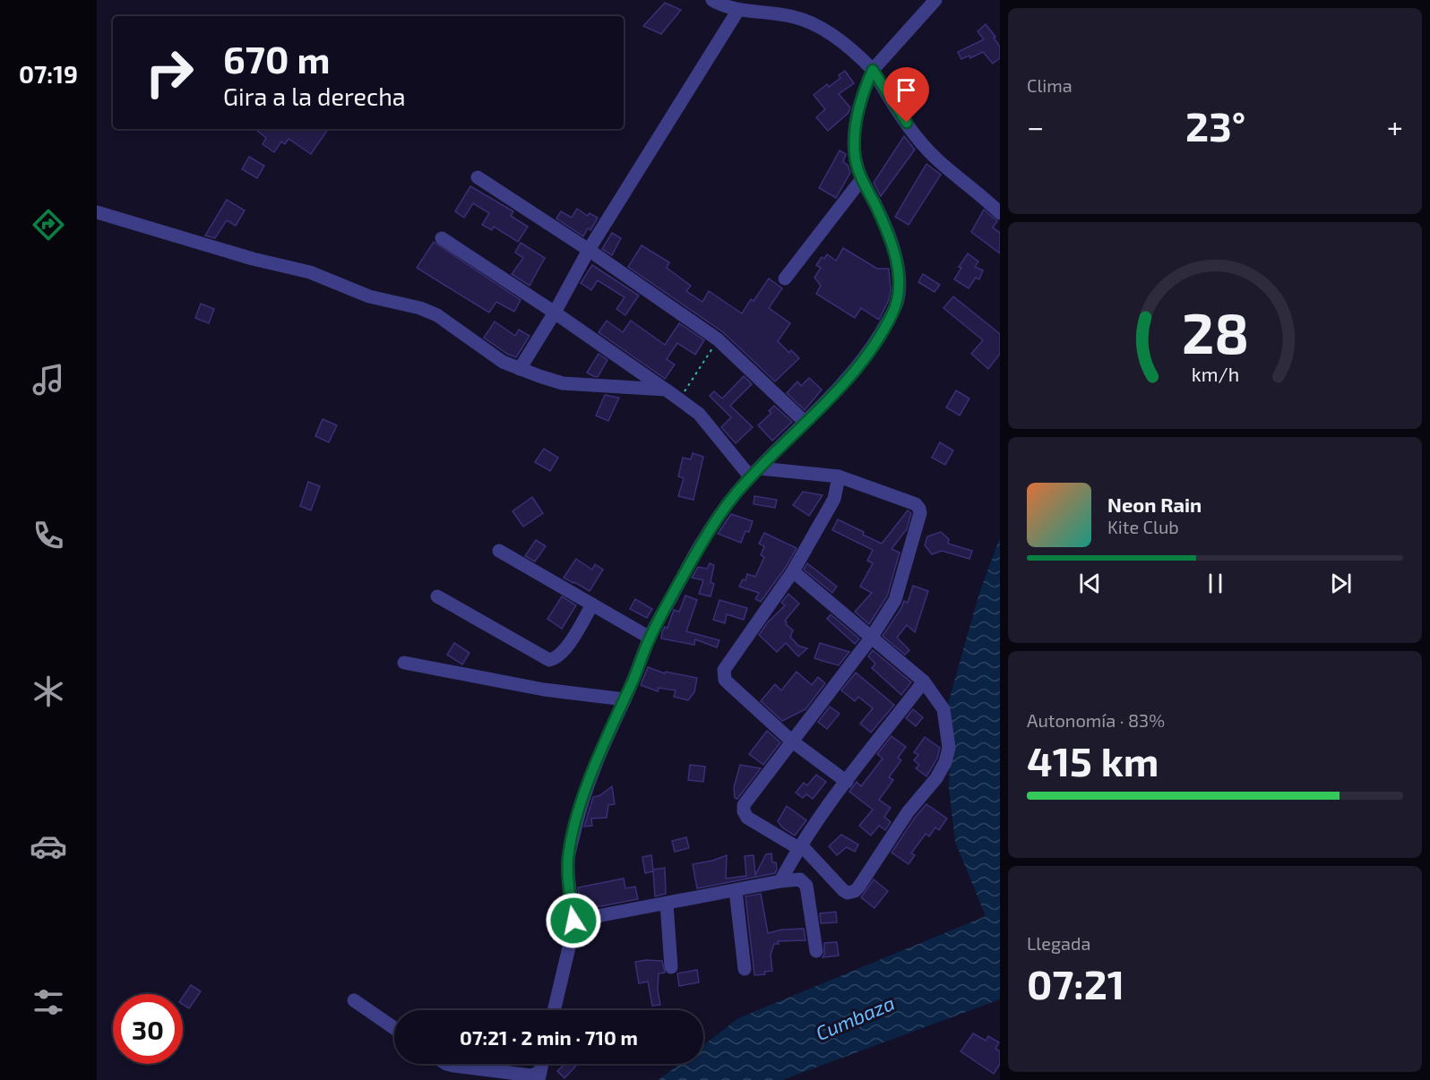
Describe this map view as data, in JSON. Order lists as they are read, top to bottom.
{
  "water": ["Cumbaza"],
  "page": {
    "tabs": "07:19",
    "tile": [
      "Clima",
      ["Autonomía · 83%", "415 km"],
      ["Llegada", "07:21"]
    ],
    "turn": ["670 m", "Gira a la derecha"],
    "heat": ["−", "23°", "+"],
    "song": ["Neon Rain", "Kite Club"],
    "limit": "30",
    "trip": "07:21 · 2 min · 710 m",
    "gauge": ["28", "km/h"]
  }
}
